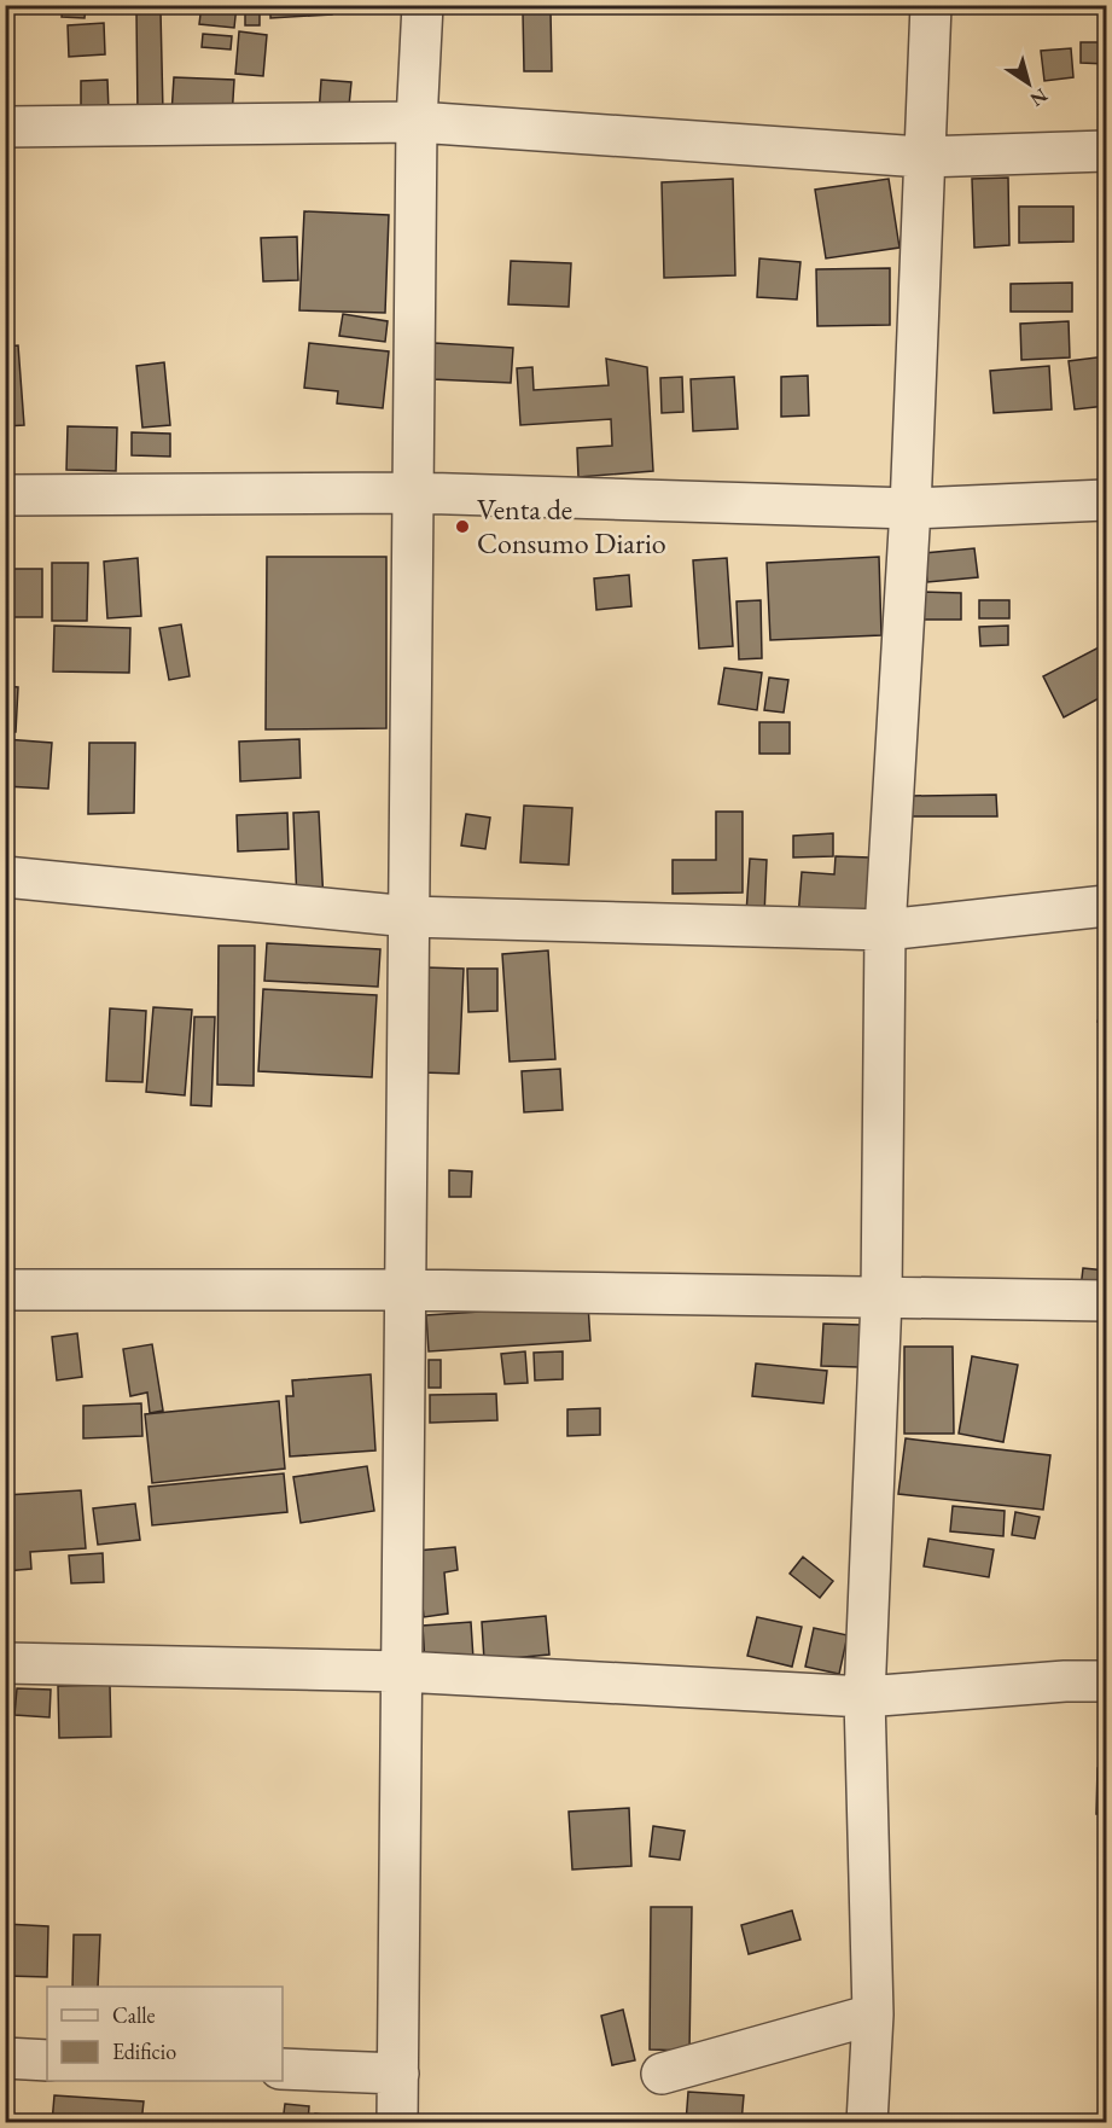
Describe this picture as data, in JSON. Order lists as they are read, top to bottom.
{
  "places": ["Venta de Consumo Diario"],
  "legend": ["Calle", "Edificio"],
  "north": "bottom right"
}
